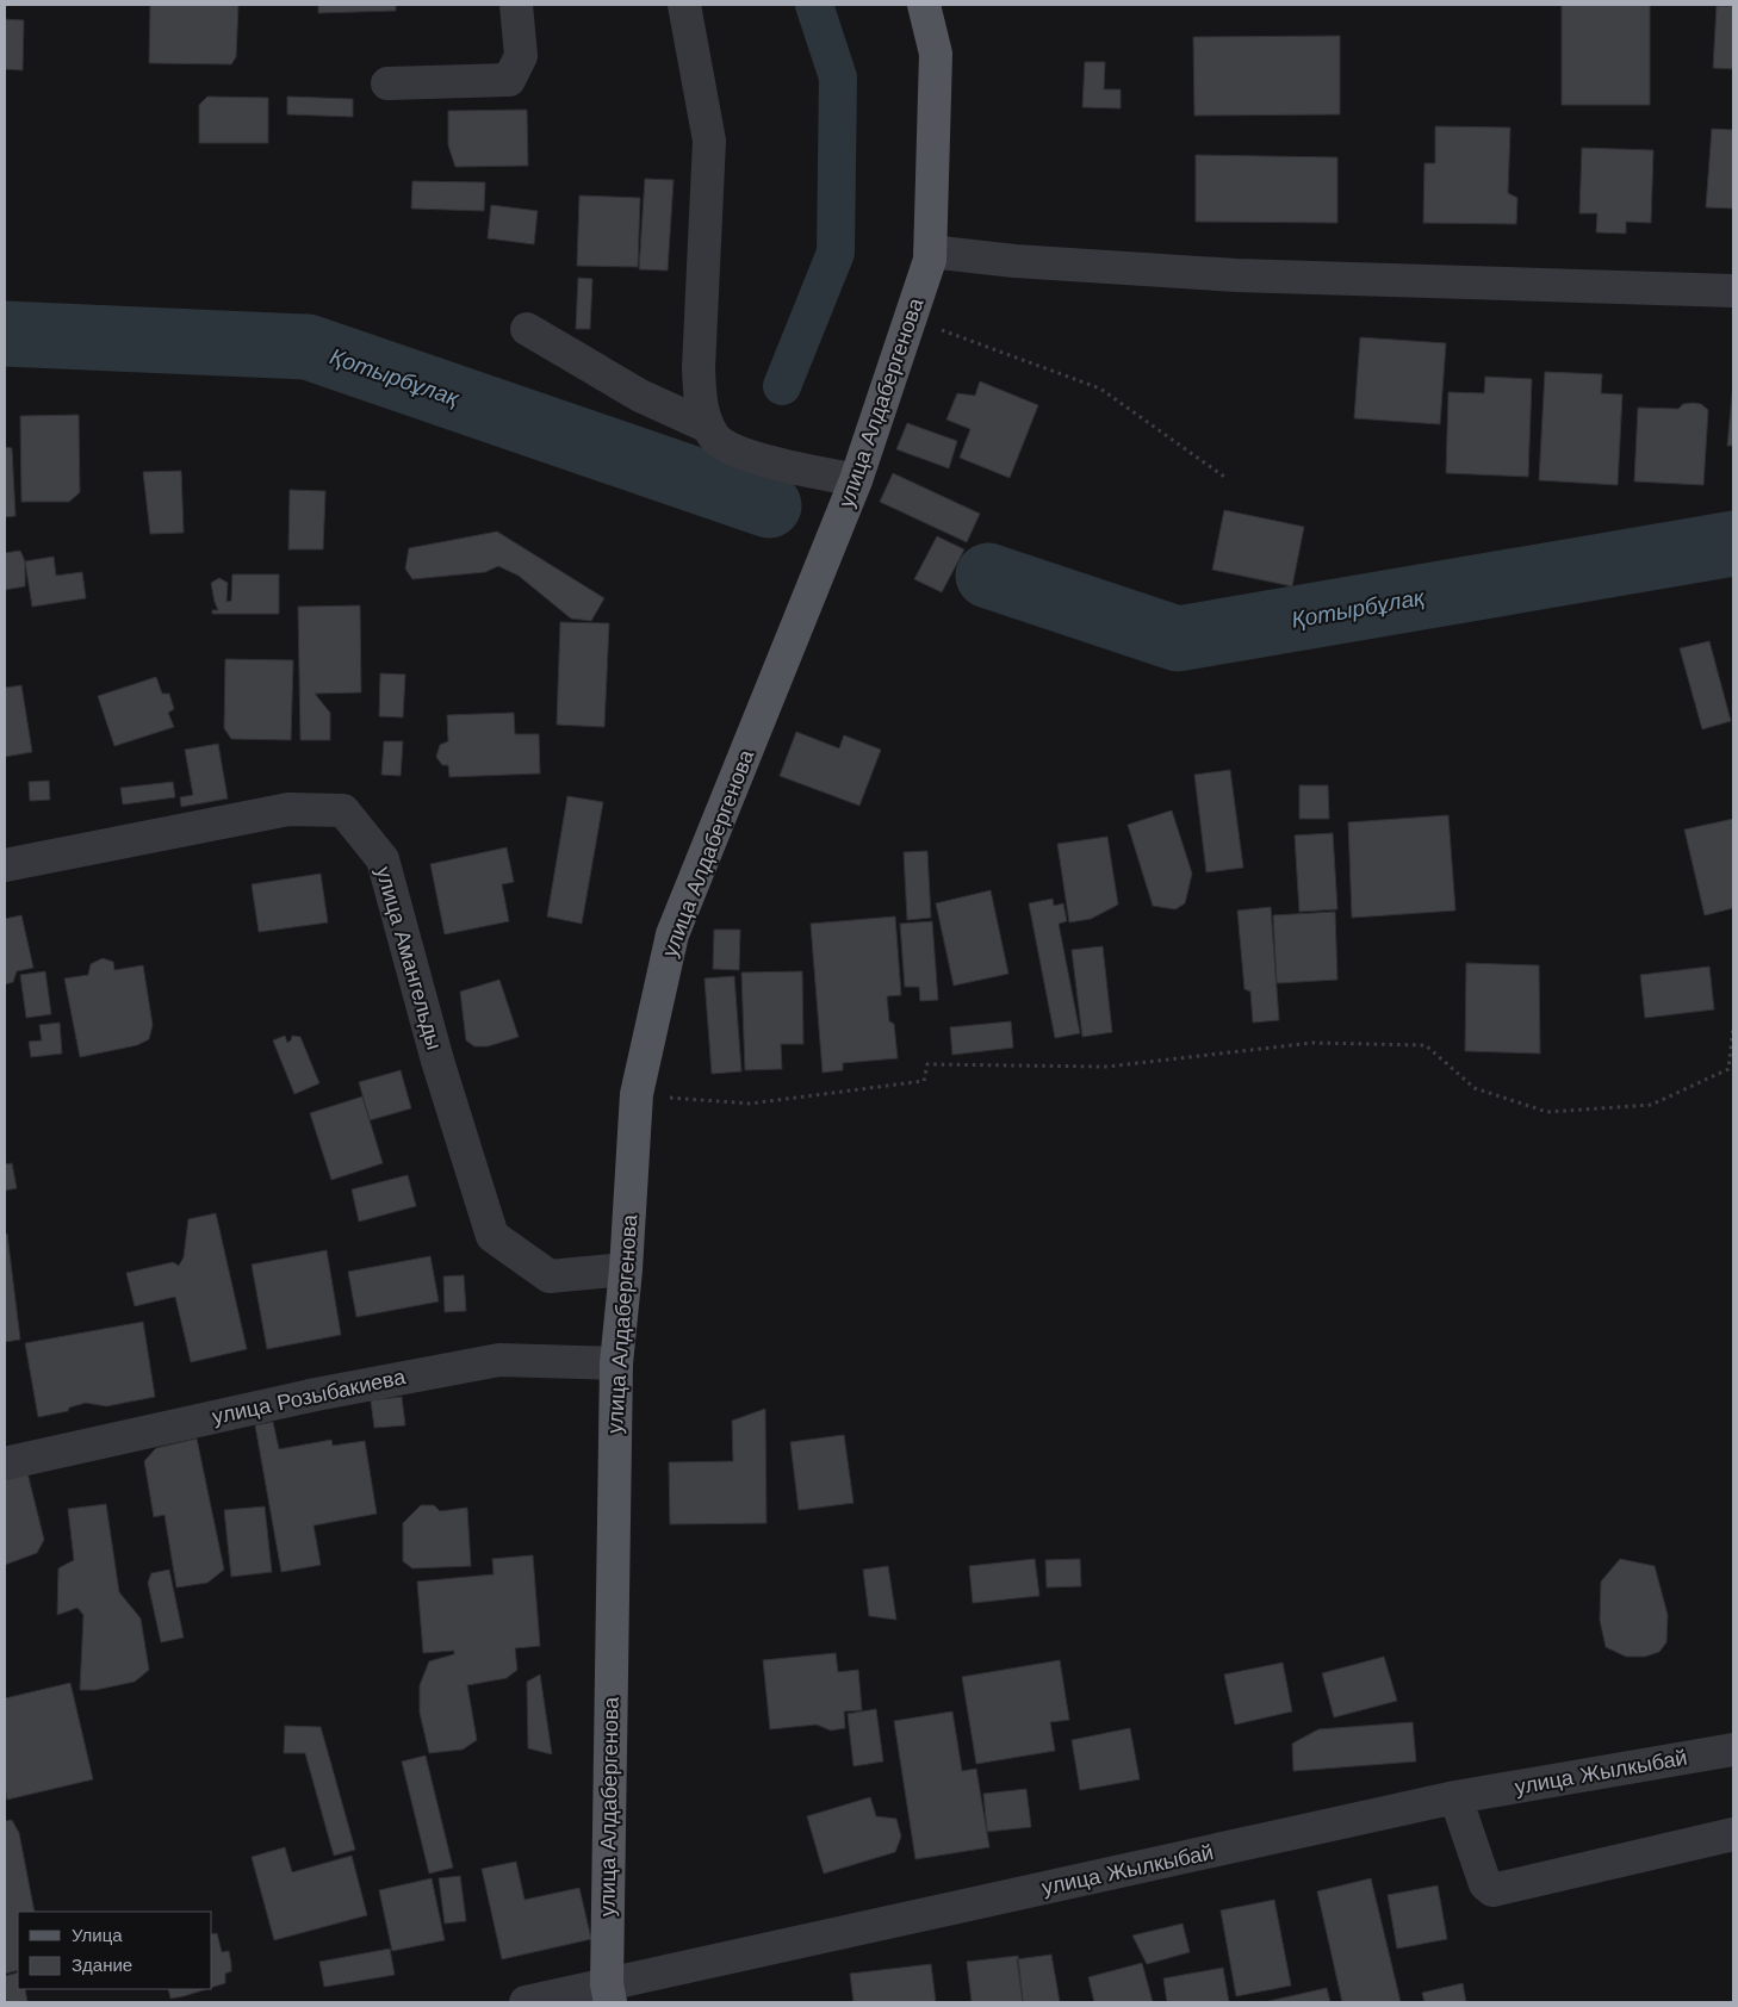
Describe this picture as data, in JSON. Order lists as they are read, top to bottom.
{
  "streets": {
    "main road": ["улица Алдабергенова"],
    "street": ["улица Амангельды", "улица Розыбакиева", "улица Жылкыбай"]
  },
  "crossings": [
    ["улица Алдабергенова", "улица Амангельды"],
    ["улица Алдабергенова", "улица Розыбакиева"],
    ["улица Алдабергенова", "улица Жылкыбай"]
  ],
  "water": ["Қотырбұлақ"],
  "legend": ["Улица", "Здание"]
}
